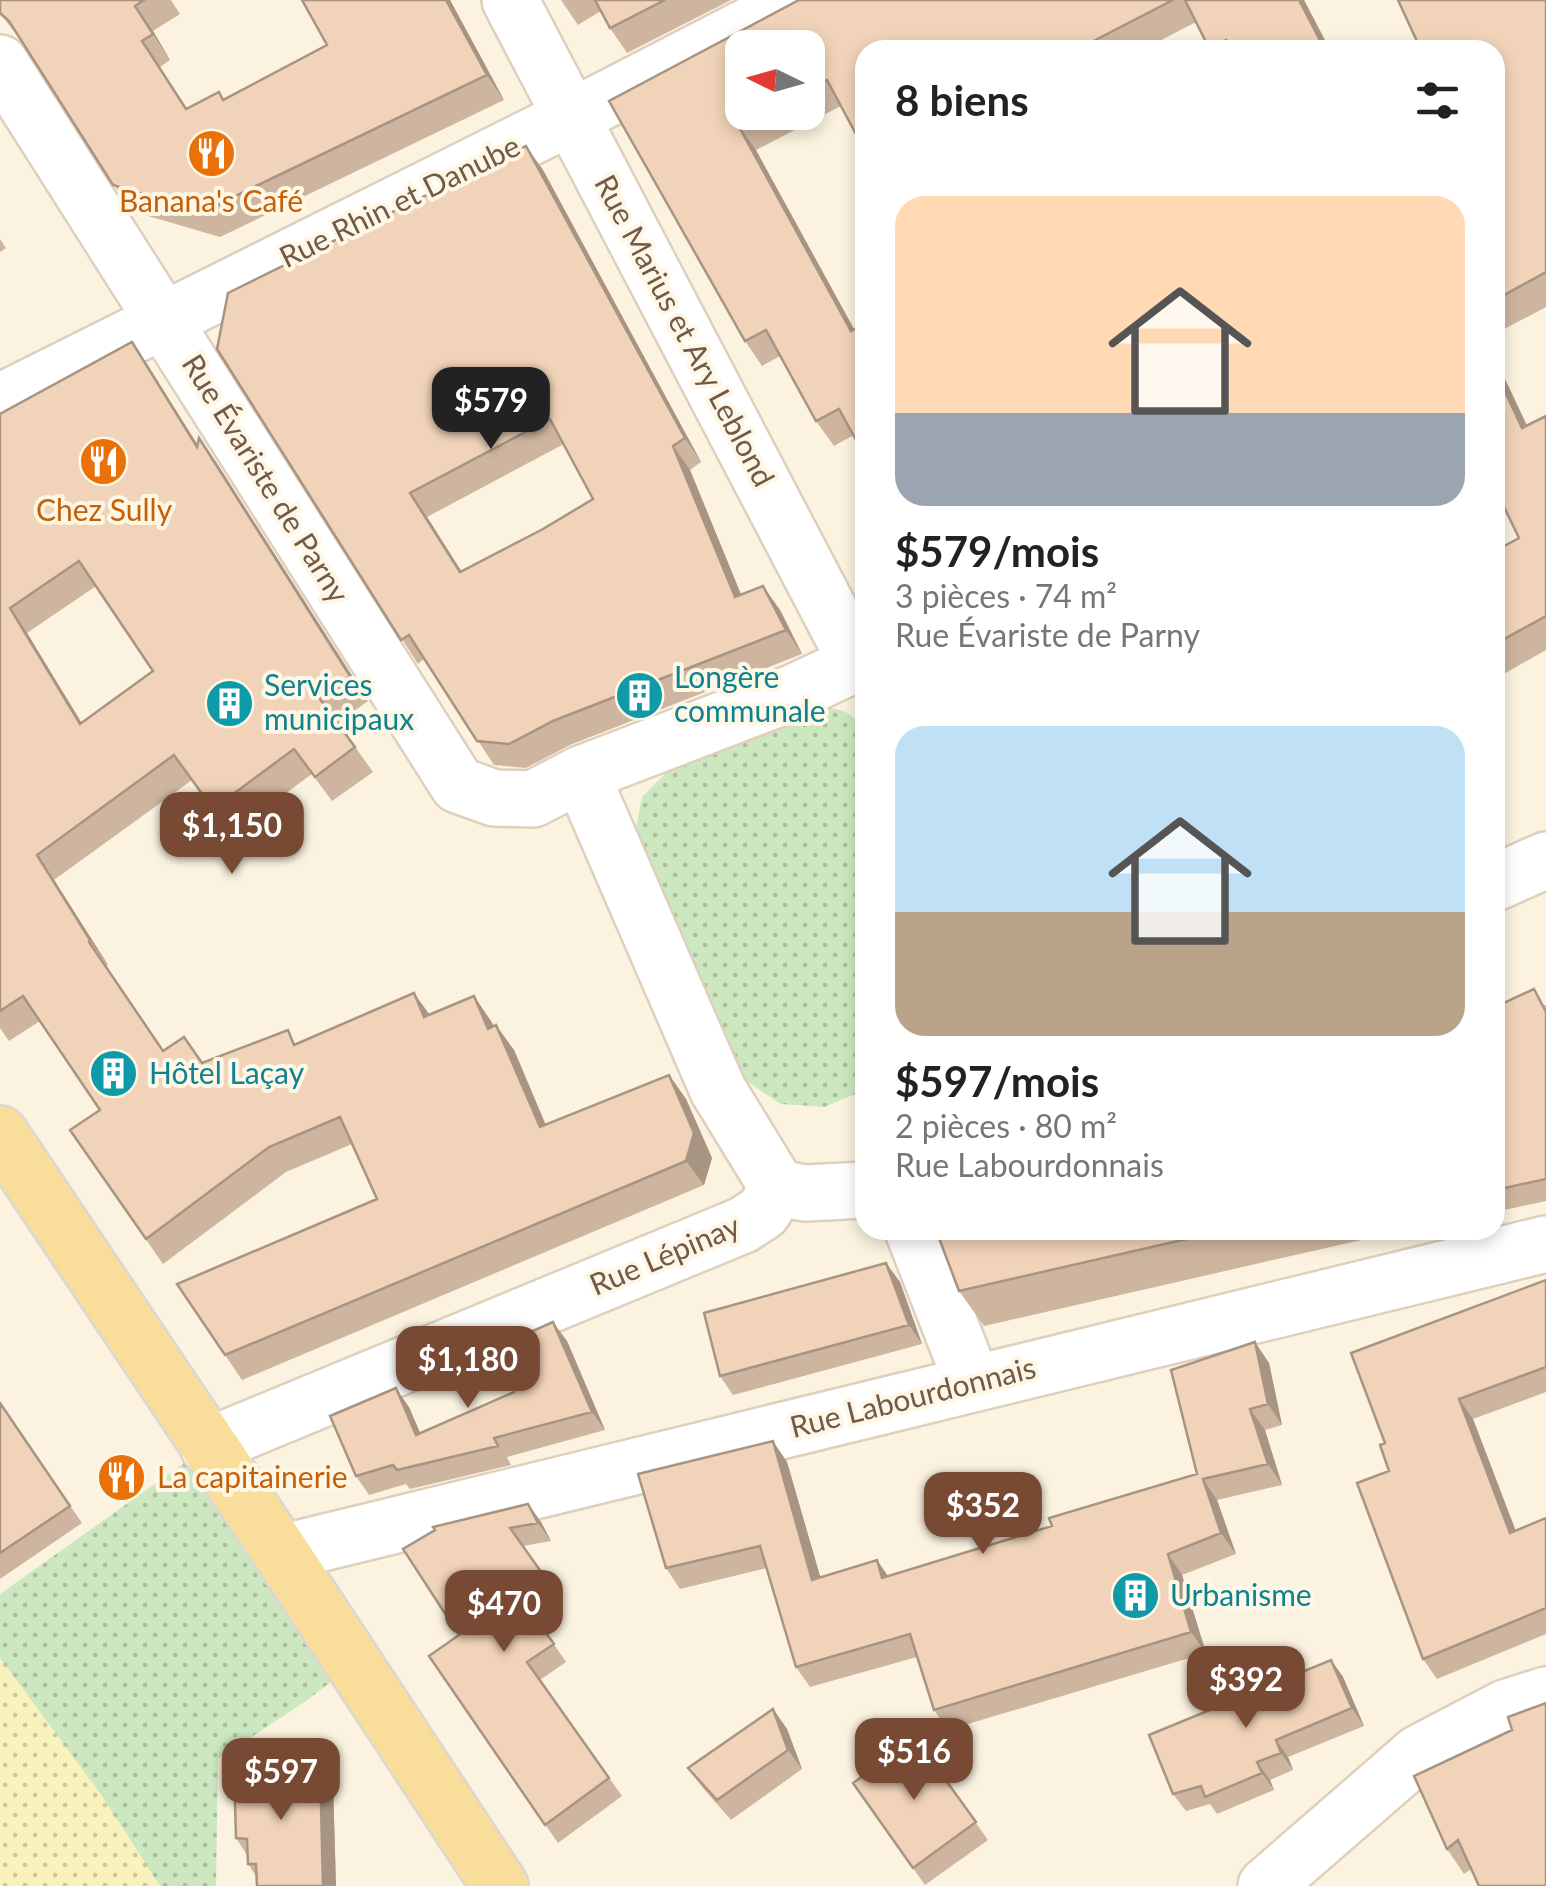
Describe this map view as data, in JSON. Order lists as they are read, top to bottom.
{
  "streets": {
    "street": [
      "Rue Rhin et Danube",
      "Rue Marius et Ary Leblond",
      "Rue Évariste de Parny",
      "Rue Lépinay",
      "Rue Labourdonnais"
    ]
  },
  "crossings": [
    ["Rue Rhin et Danube", "Rue Marius et Ary Leblond"],
    ["Rue Rhin et Danube", "Rue Évariste de Parny"]
  ],
  "places": {
    "restaurant": ["Banana's Café", "Chez Sully", "La capitainerie"],
    "building": [
      "Longère communale",
      "Services municipaux",
      "Hôtel Laçay",
      "Urbanisme"
    ]
  },
  "north": "left",
  "page": {
    "heading": "8 biens",
    "list": [
      {
        "name": "$579/mois",
        "note": "3 pièces · 74 m² · Rue Évariste de Parny"
      },
      {
        "name": "$597/mois",
        "note": "2 pièces · 80 m² · Rue Labourdonnais"
      }
    ],
    "price": [
      "$579",
      "$1,150",
      "$1,180",
      "$352",
      "$470",
      "$392",
      "$516",
      "$597"
    ]
  }
}
